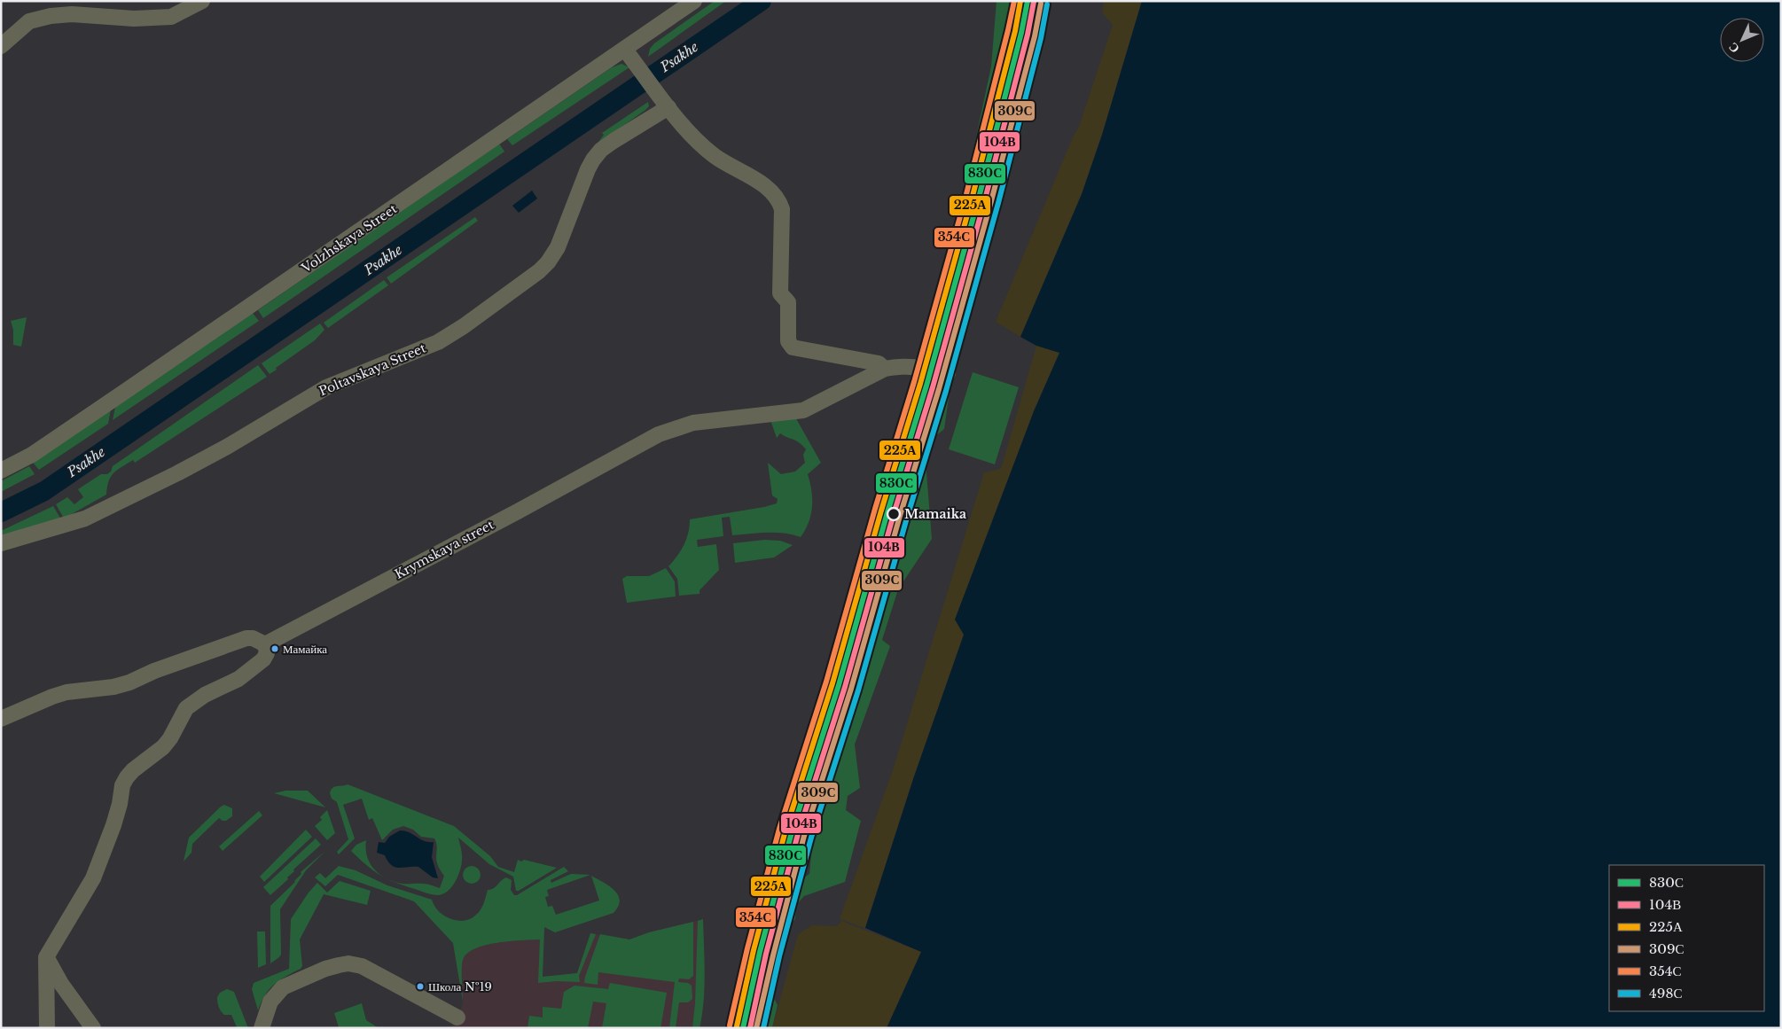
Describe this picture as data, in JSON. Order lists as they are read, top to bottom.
{
  "streets": {
    "street": ["Volzhskaya Street", "Poltavskaya Street", "Krymskaya street"]
  },
  "crossings": [
    ["Volzhskaya Street", "Krymskaya street"],
    ["Poltavskaya Street", "Krymskaya street"]
  ],
  "water": ["Psakhe"],
  "places": ["Mamaika", "Мамайка", "Школа №19"],
  "lines": [
    "transit line 830С",
    "transit line 225А",
    "transit line 354С",
    "transit line 104В",
    "transit line 309С",
    "transit line 498С"
  ],
  "legend": [
    "830С",
    "104В",
    "225А",
    "309С",
    "354С",
    "498С"
  ],
  "north": "bottom left"
}
